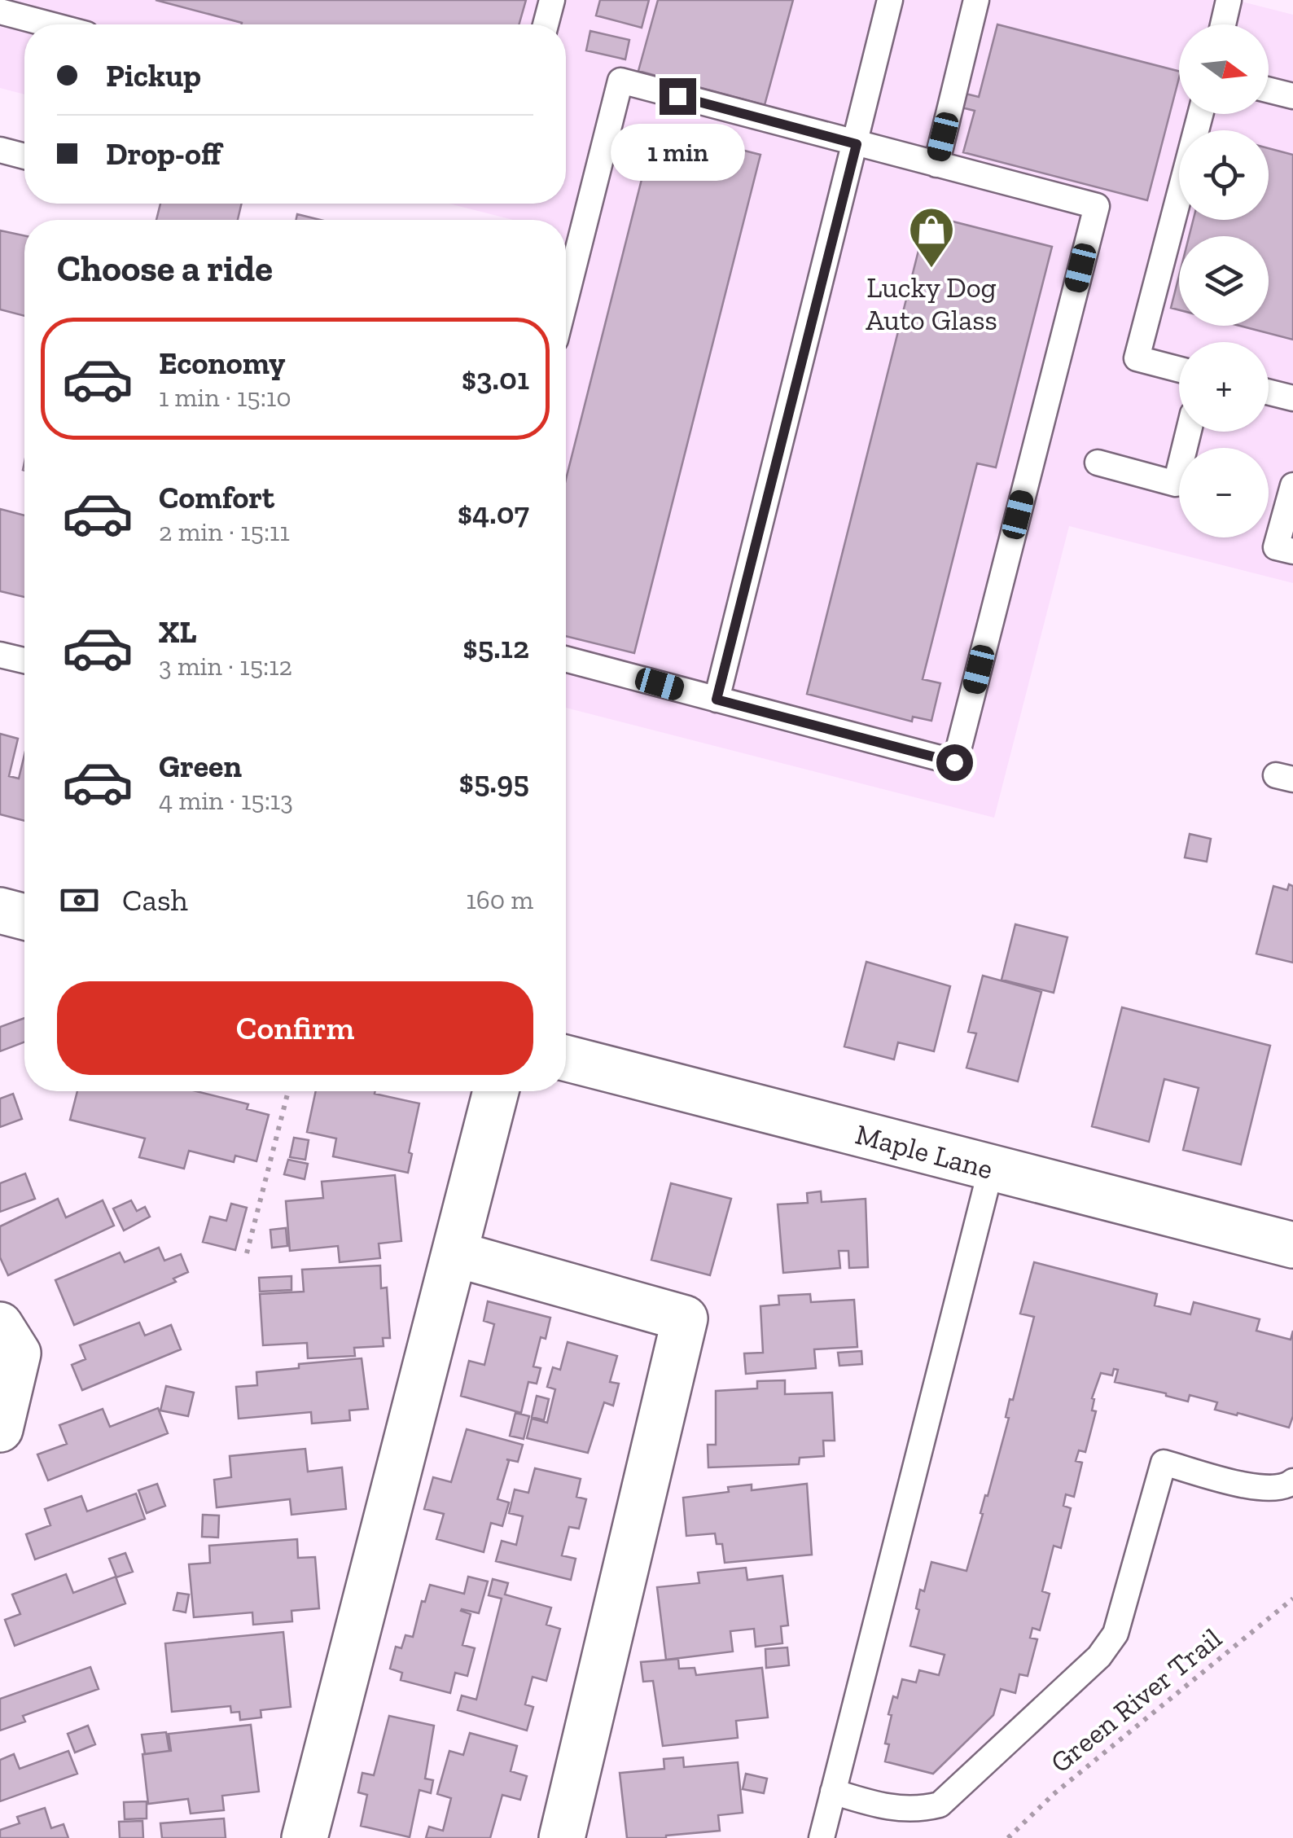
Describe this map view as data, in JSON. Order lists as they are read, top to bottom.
{
  "streets": {
    "street": ["Maple Lane"],
    "path": ["Green River Trail"]
  },
  "places": {
    "shop": ["Lucky Dog Auto Glass"]
  },
  "north": "right",
  "page": {
    "map_buttons": ["+", "−"],
    "banner": ["Pickup", "Drop-off"],
    "bubble": "1 min",
    "heading": "Choose a ride",
    "list": [
      {
        "name": "Economy",
        "note": "1 min · 15:10",
        "value": "$3.01"
      },
      {
        "name": "Comfort",
        "note": "2 min · 15:11",
        "value": "$4.07"
      },
      {
        "name": "XL",
        "note": "3 min · 15:12",
        "value": "$5.12"
      },
      {
        "name": "Green",
        "note": "4 min · 15:13",
        "value": "$5.95"
      }
    ],
    "pay": ["Cash", "160 m"],
    "buttons": "Confirm"
  }
}
